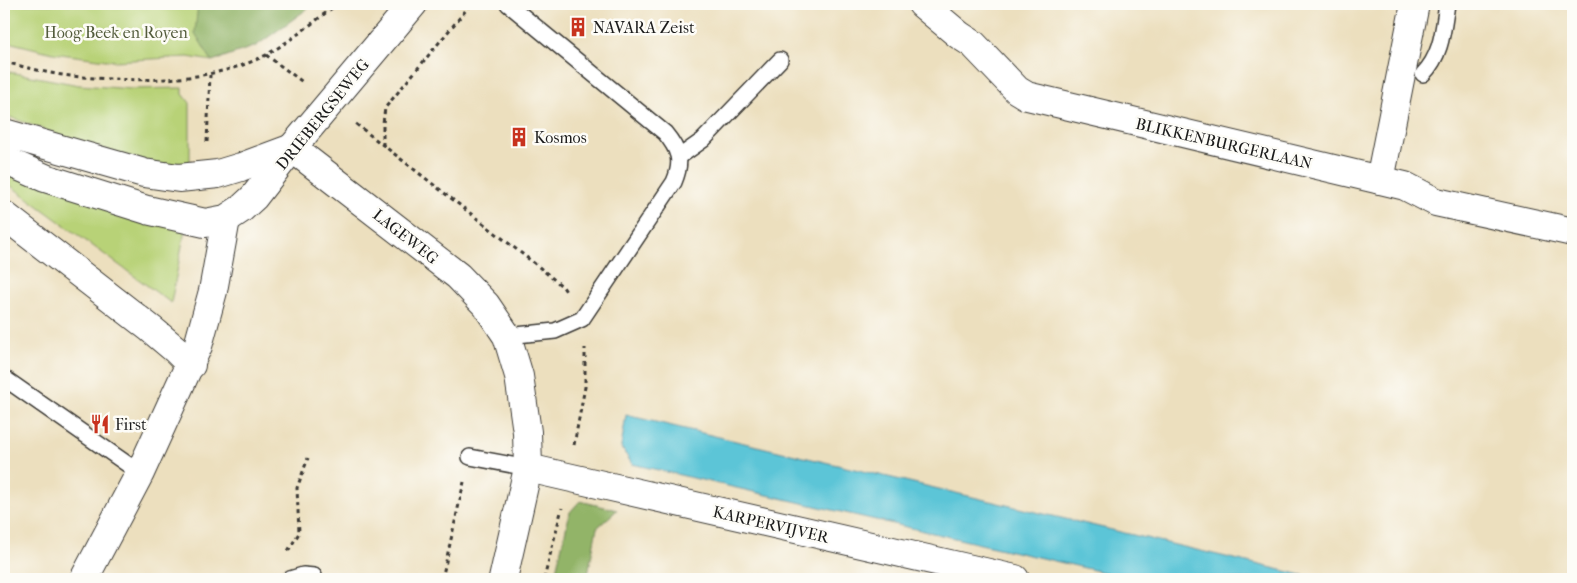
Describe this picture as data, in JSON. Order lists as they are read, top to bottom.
{
  "streets": {
    "main road": [
      "DRIEBERGSEWEG",
      "BLIKKENBURGERLAAN",
      "LAGEWEG",
      "KARPERVIJVER"
    ]
  },
  "crossings": [
    ["DRIEBERGSEWEG", "LAGEWEG"],
    ["LAGEWEG", "KARPERVIJVER"]
  ],
  "parks": ["Hoog Beek en Royen"],
  "places": {
    "building": ["NAVARA Zeist", "Kosmos"],
    "restaurant": ["First"]
  }
}
